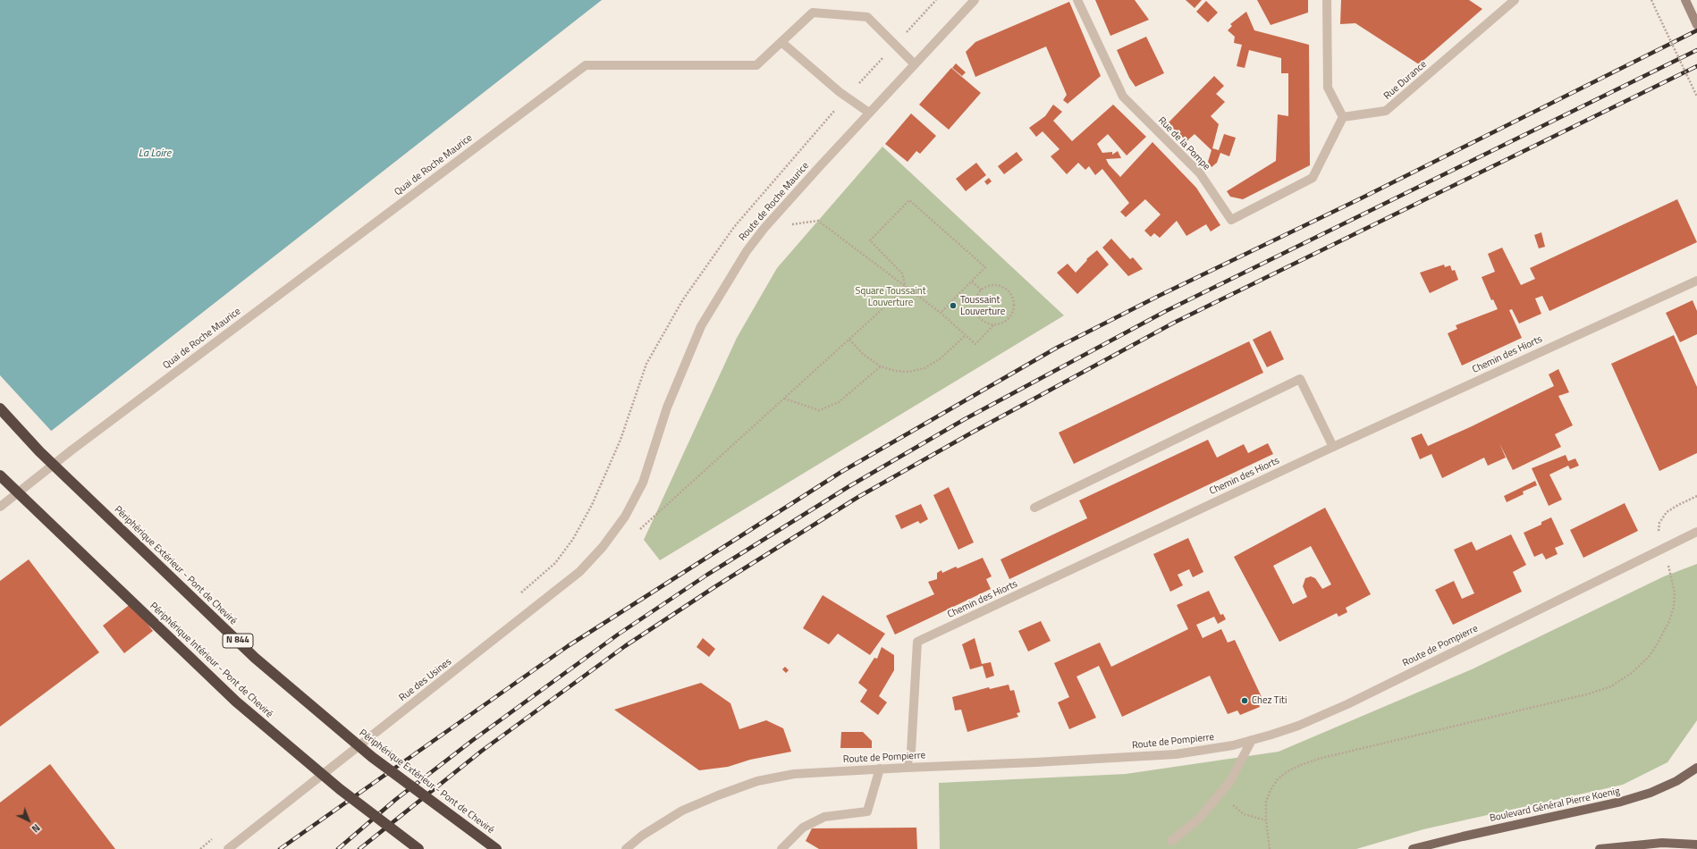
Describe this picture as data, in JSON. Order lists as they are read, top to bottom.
{
  "streets": {
    "highway": ["Périphérique Extérieur - Pont de Cheviré", "N 844", "Périphérique Intérieur - Pont de Cheviré"],
    "main road": ["Boulevard Général Pierre Koenig"],
    "street": [
      "Rue Durance",
      "Rue de la Pompe",
      "Quai de Roche Maurice",
      "Route de Roche Maurice",
      "Chemin des Hiorts",
      "Route de Pompierre",
      "Rue des Usines"
    ]
  },
  "crossings": [
    ["Rue Durance", "Rue de la Pompe"],
    ["Quai de Roche Maurice", "Route de Roche Maurice"],
    ["Route de Roche Maurice", "Rue des Usines"],
    ["Chemin des Hiorts", "Route de Pompierre"]
  ],
  "water": ["La Loire"],
  "parks": ["Square Toussaint Louverture"],
  "places": ["Toussaint Louverture", "Chez Titi"],
  "north": "bottom right"
}
